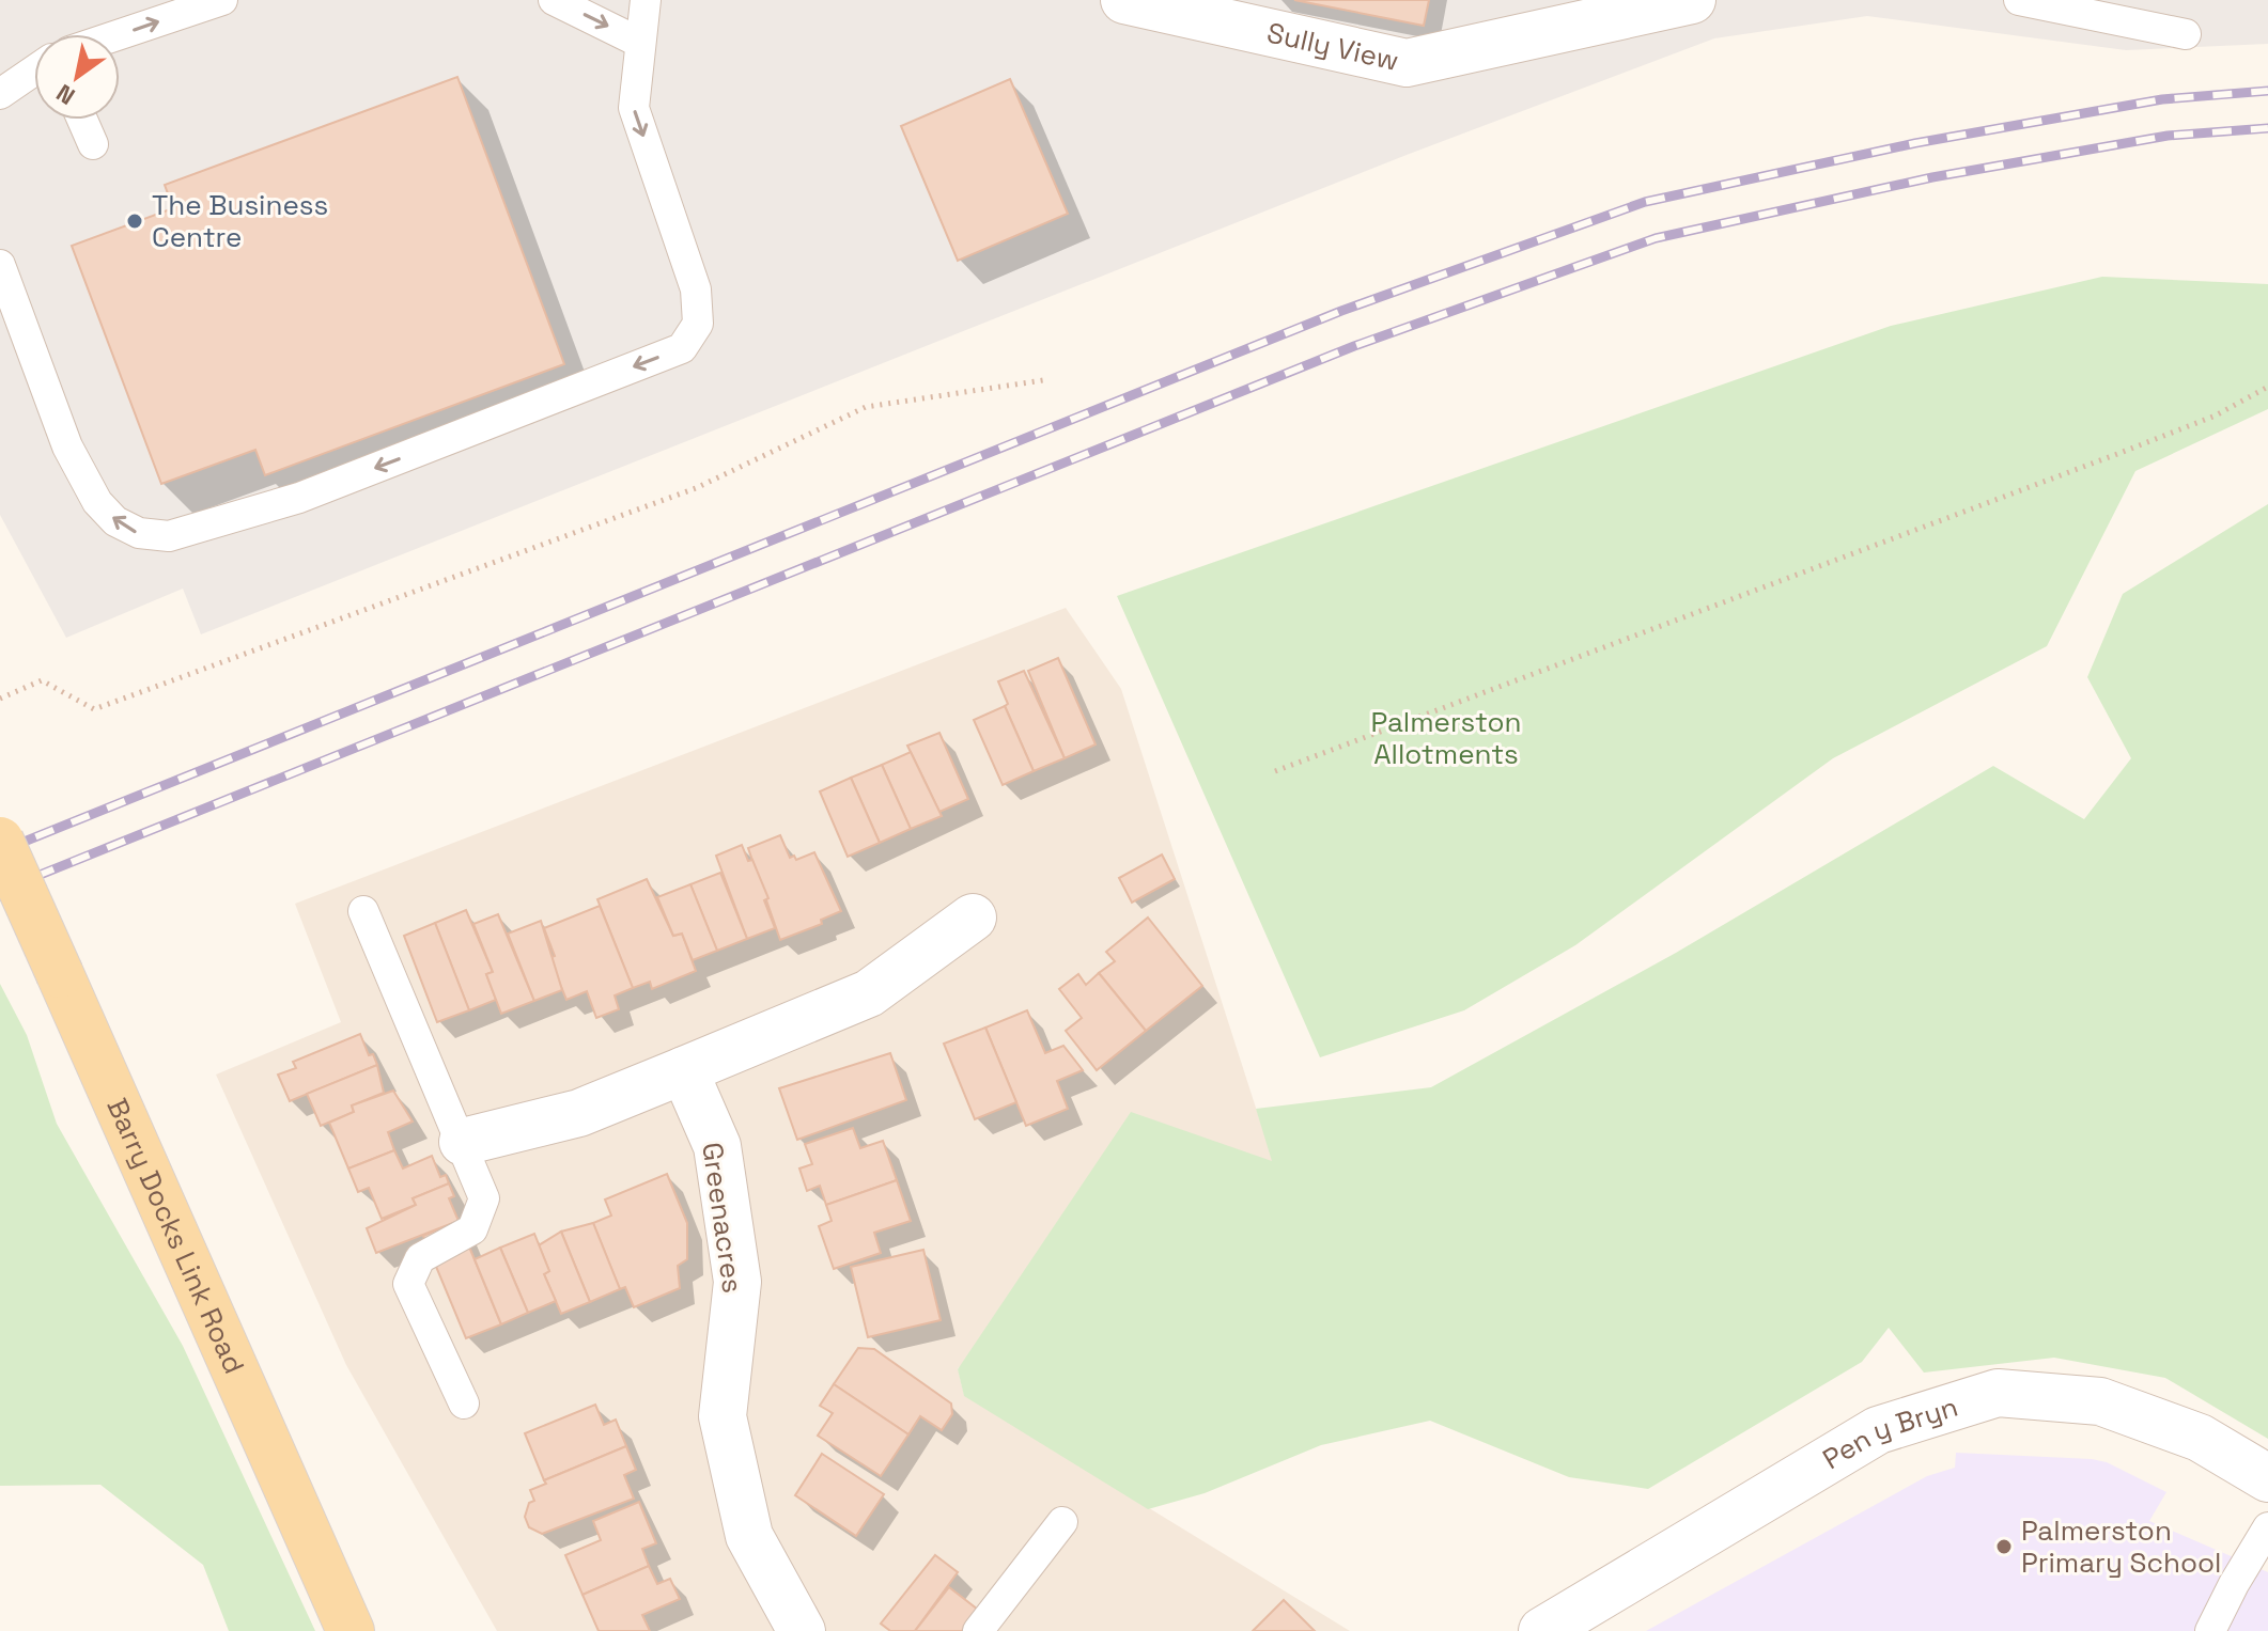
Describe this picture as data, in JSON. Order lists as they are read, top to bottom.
{
  "streets": {
    "main road": ["Barry Docks Link Road"],
    "street": ["Sully View", "Greenacres", "Pen y Bryn"]
  },
  "parks": ["Palmerston Allotments"],
  "places": ["The Business Centre", "Palmerston Primary School"],
  "north": "bottom left"
}
